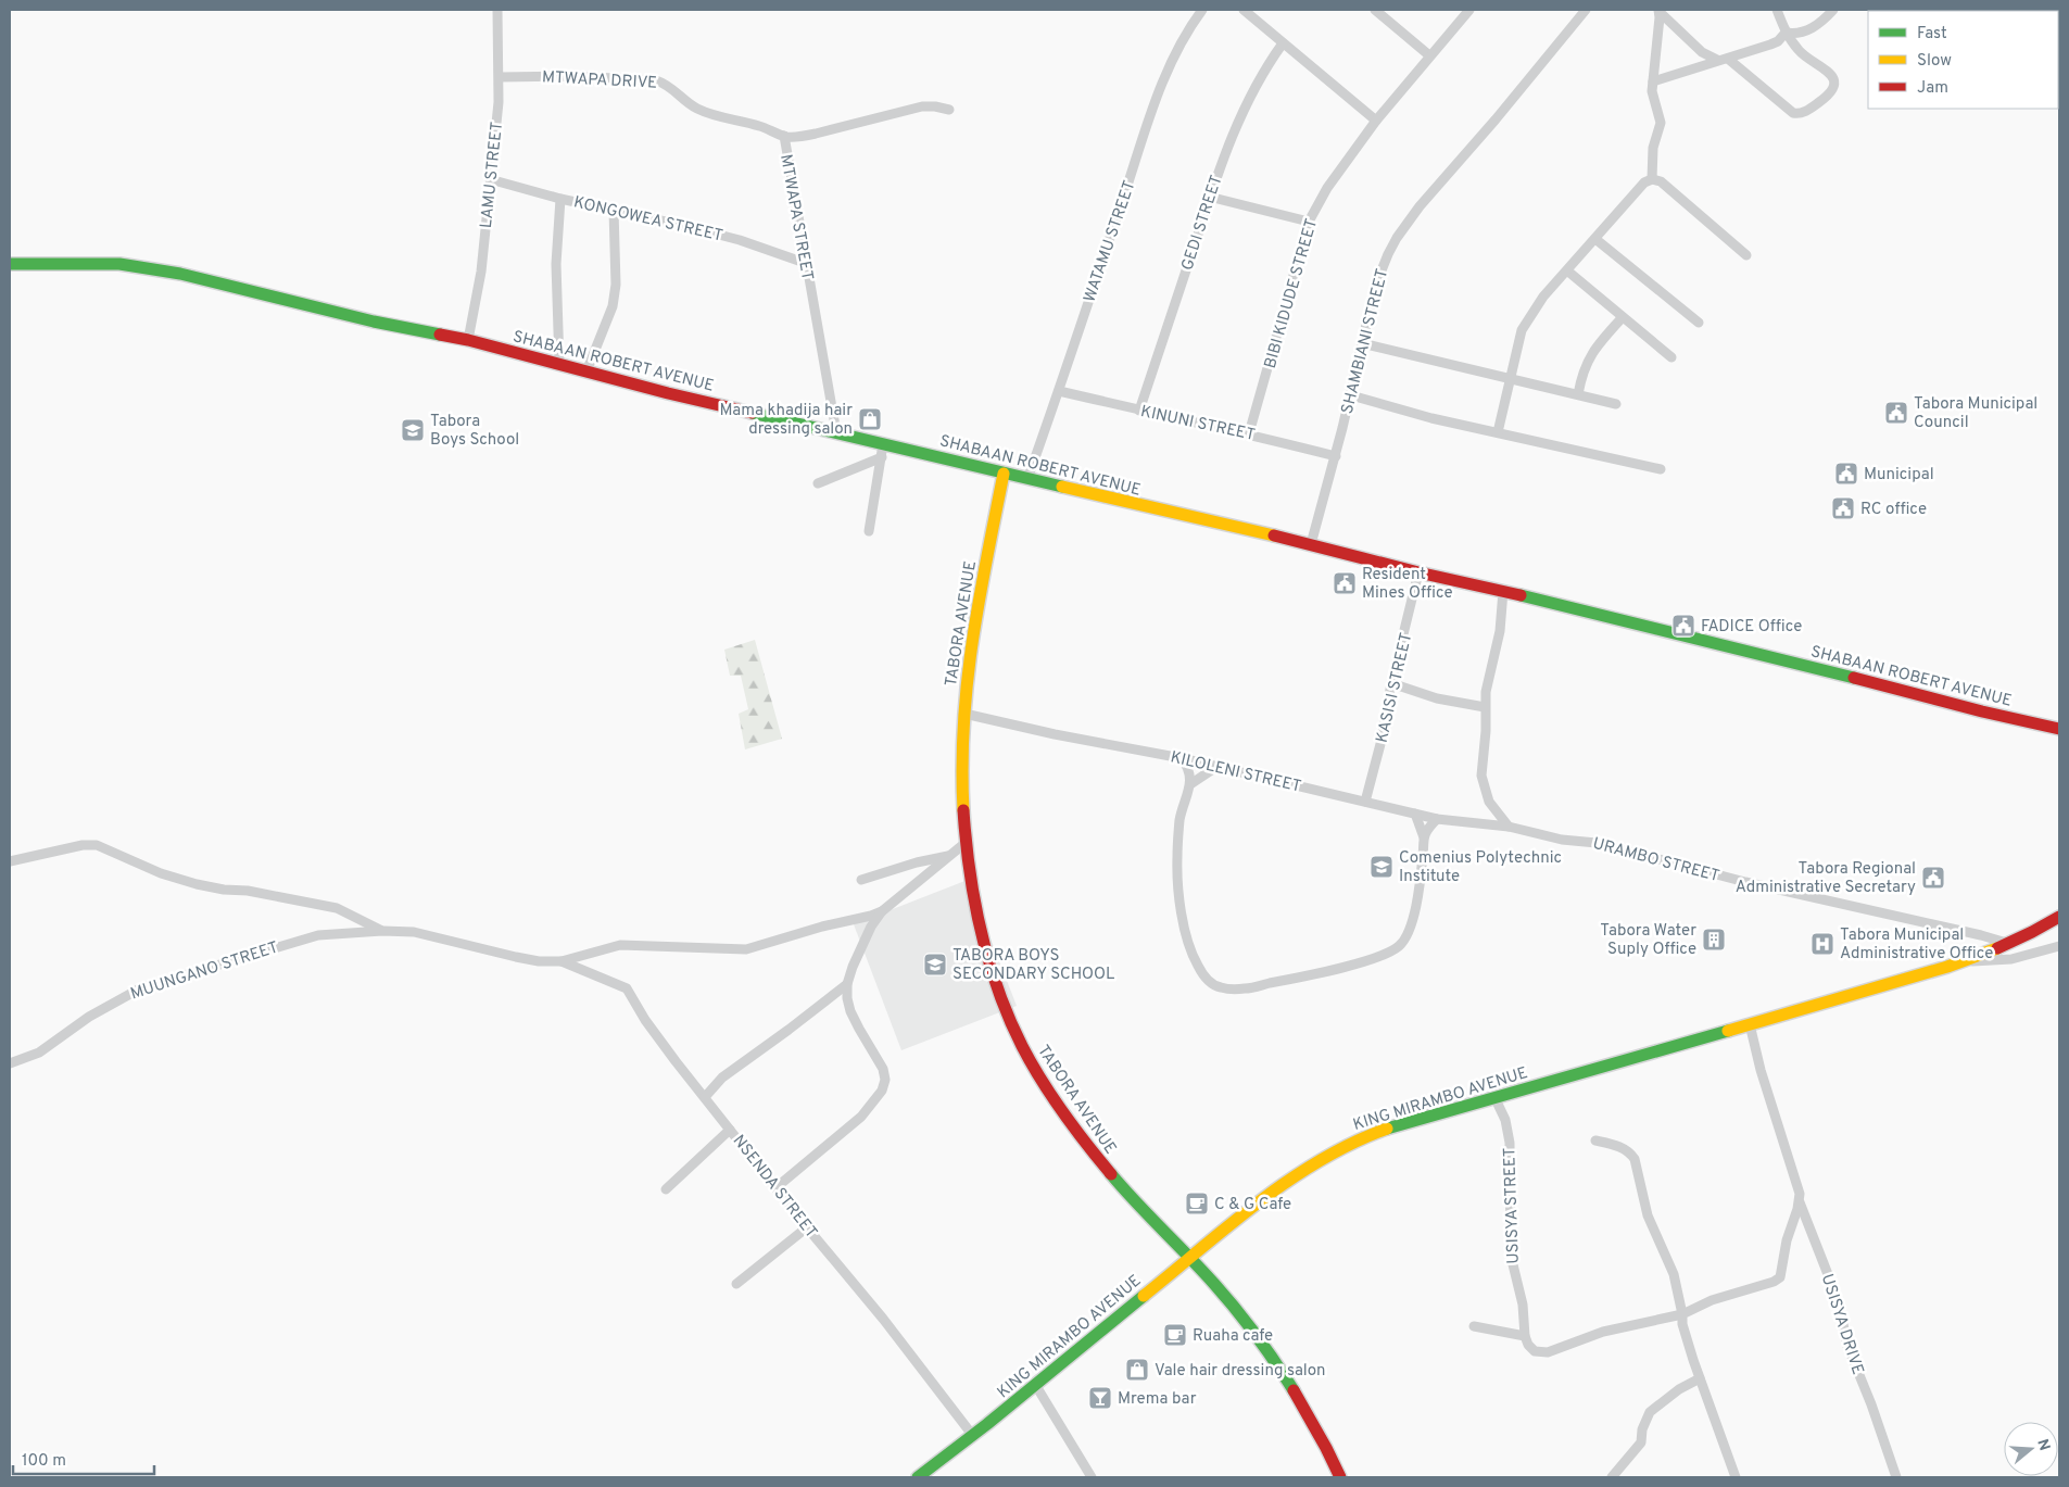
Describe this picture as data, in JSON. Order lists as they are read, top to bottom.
{
  "streets": {
    "street": [
      "MTWAPA DRIVE",
      "LAMU STREET",
      "MTWAPA STREET",
      "KONGOWEA STREET",
      "GEDI STREET",
      "WATAMU STREET",
      "BIBI KIDUDE STREET",
      "SHAMBIANI STREET",
      "SHABAAN ROBERT AVENUE",
      "KINUNI STREET",
      "TABORA AVENUE",
      "KASISI STREET",
      "KILOLENI STREET",
      "URAMBO STREET",
      "MUUNGANO STREET",
      "KING MIRAMBO AVENUE",
      "NSENDA STREET",
      "USISYA STREET",
      "USISYA DRIVE"
    ]
  },
  "crossings": [
    ["MTWAPA DRIVE", "LAMU STREET"],
    ["MTWAPA DRIVE", "MTWAPA STREET"],
    ["LAMU STREET", "KONGOWEA STREET"],
    ["LAMU STREET", "SHABAAN ROBERT AVENUE"],
    ["MTWAPA STREET", "KONGOWEA STREET"],
    ["MTWAPA STREET", "SHABAAN ROBERT AVENUE"],
    ["GEDI STREET", "KINUNI STREET"],
    ["WATAMU STREET", "SHABAAN ROBERT AVENUE"],
    ["WATAMU STREET", "KINUNI STREET"],
    ["BIBI KIDUDE STREET", "KINUNI STREET"],
    ["SHAMBIANI STREET", "SHABAAN ROBERT AVENUE"],
    ["SHAMBIANI STREET", "KINUNI STREET"],
    ["SHABAAN ROBERT AVENUE", "TABORA AVENUE"],
    ["SHABAAN ROBERT AVENUE", "KASISI STREET"],
    ["TABORA AVENUE", "KILOLENI STREET"],
    ["TABORA AVENUE", "MUUNGANO STREET"],
    ["TABORA AVENUE", "KING MIRAMBO AVENUE"],
    ["KASISI STREET", "KILOLENI STREET"],
    ["KILOLENI STREET", "URAMBO STREET"],
    ["URAMBO STREET", "KING MIRAMBO AVENUE"],
    ["MUUNGANO STREET", "NSENDA STREET"],
    ["KING MIRAMBO AVENUE", "NSENDA STREET"],
    ["KING MIRAMBO AVENUE", "USISYA STREET"]
  ],
  "places": {
    "public building": [
      "Tabora Municipal Council",
      "Municipal",
      "RC office",
      "Resident Mines Office",
      "FADICE Office",
      "Tabora Regional Administrative Secretary"
    ],
    "shop": ["Mama khadija hair dressing salon", "Vale hair dressing salon"],
    "school or university": ["Tabora Boys School", "Comenius Polytechnic Institute", "TABORA BOYS SECONDARY SCHOOL"],
    "building": ["Tabora Water Suply Office"],
    "hospital": ["Tabora Municipal Administrative Office"],
    "cafe": ["C & G Cafe", "Ruaha cafe"],
    "bar": ["Mrema bar"]
  },
  "legend": ["Fast", "Slow", "Jam"],
  "scale_bar": "100 m",
  "north": "right"
}
